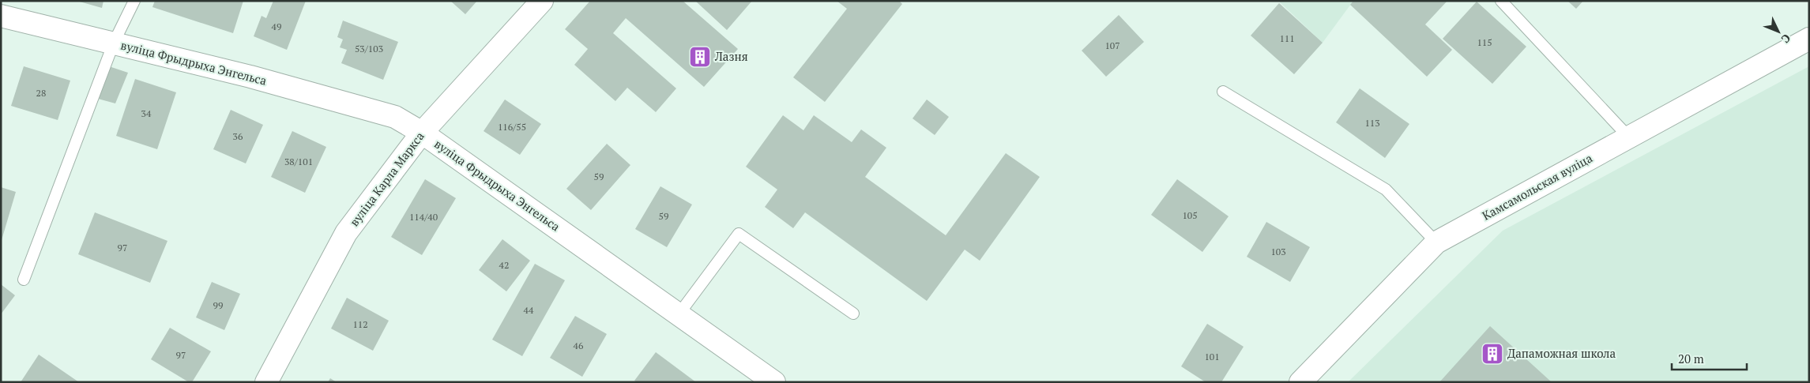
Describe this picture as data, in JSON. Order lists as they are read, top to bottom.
{
  "streets": {
    "street": ["вуліца Фрыдрыха Энгельса", "вуліца Карла Маркса", "Камсамольская вуліца"]
  },
  "crossings": [
    ["вуліца Фрыдрыха Энгельса", "вуліца Карла Маркса"]
  ],
  "places": {
    "building": ["Лазня", "Дапаможная школа"]
  },
  "house_numbers": [
    "49",
    "111",
    "115",
    "107",
    "53/103",
    "28",
    "34",
    "113",
    "116/55",
    "36",
    "38/101",
    "59",
    "105",
    "59",
    "114/40",
    "97",
    "103",
    "42",
    "99",
    "44",
    "112",
    "46",
    "97",
    "101"
  ],
  "scale_bar": "20 m",
  "north": "bottom right"
}
